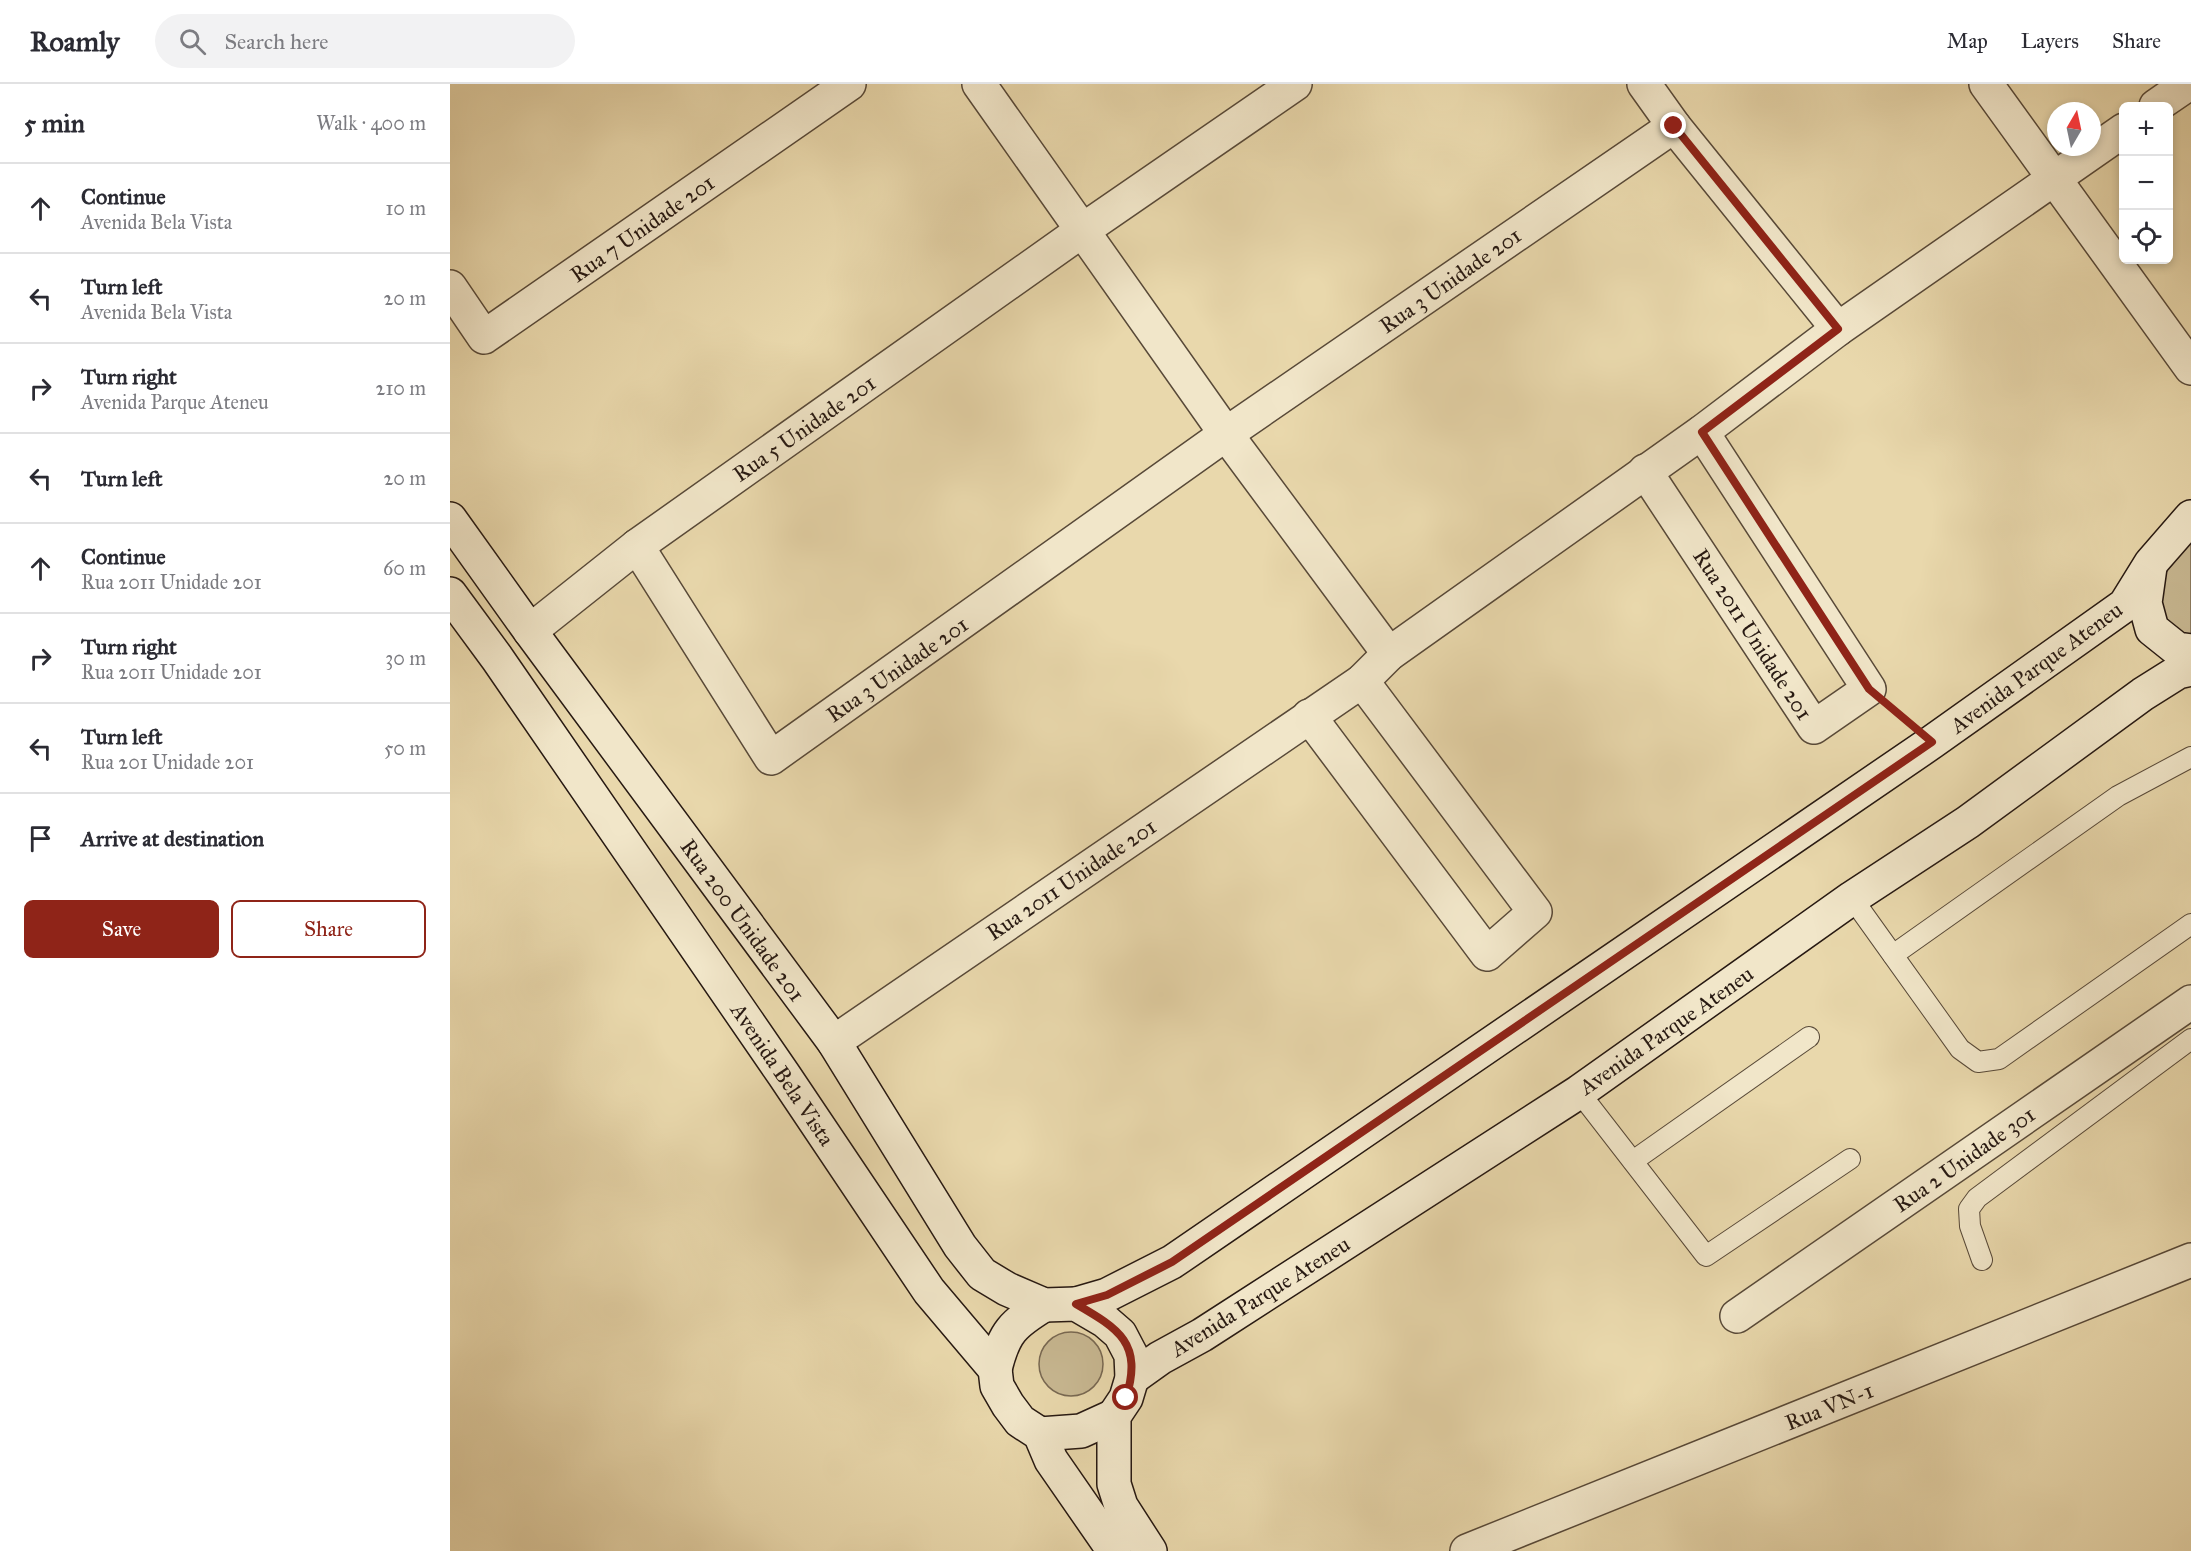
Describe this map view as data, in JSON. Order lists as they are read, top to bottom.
{
  "streets": {
    "street": [
      "Rua 7 Unidade 201",
      "Rua 3 Unidade 201",
      "Rua 5 Unidade 201",
      "Rua 2011 Unidade 201",
      "Avenida Parque Ateneu",
      "Rua 200 Unidade 201",
      "Avenida Bela Vista",
      "Rua 2 Unidade 301",
      "Rua VN-1"
    ]
  },
  "crossings": [
    ["Rua 3 Unidade 201", "Rua 5 Unidade 201"],
    ["Rua 5 Unidade 201", "Rua 200 Unidade 201"],
    ["Rua 2011 Unidade 201", "Rua 200 Unidade 201"],
    ["Avenida Parque Ateneu", "Rua 200 Unidade 201"],
    ["Avenida Parque Ateneu", "Avenida Bela Vista"],
    ["Rua 200 Unidade 201", "Avenida Bela Vista"]
  ],
  "north": "top",
  "page": {
    "header": "Roamly",
    "search": "Search here",
    "nav": ["Map", "Layers", "Share"],
    "heading": ["5 min", "Walk · 400 m"],
    "map_buttons": ["+", "−"],
    "list": [
      ["Continue", "Avenida Bela Vista", "10 m"],
      ["Turn left", "Avenida Bela Vista", "20 m"],
      ["Turn right", "Avenida Parque Ateneu", "210 m"],
      ["Turn left", "20 m"],
      ["Continue", "Rua 2011 Unidade 201", "60 m"],
      ["Turn right", "Rua 2011 Unidade 201", "30 m"],
      ["Turn left", "Rua 201 Unidade 201", "50 m"],
      "Arrive at destination"
    ],
    "buttons": ["Save", "Share"]
  }
}
